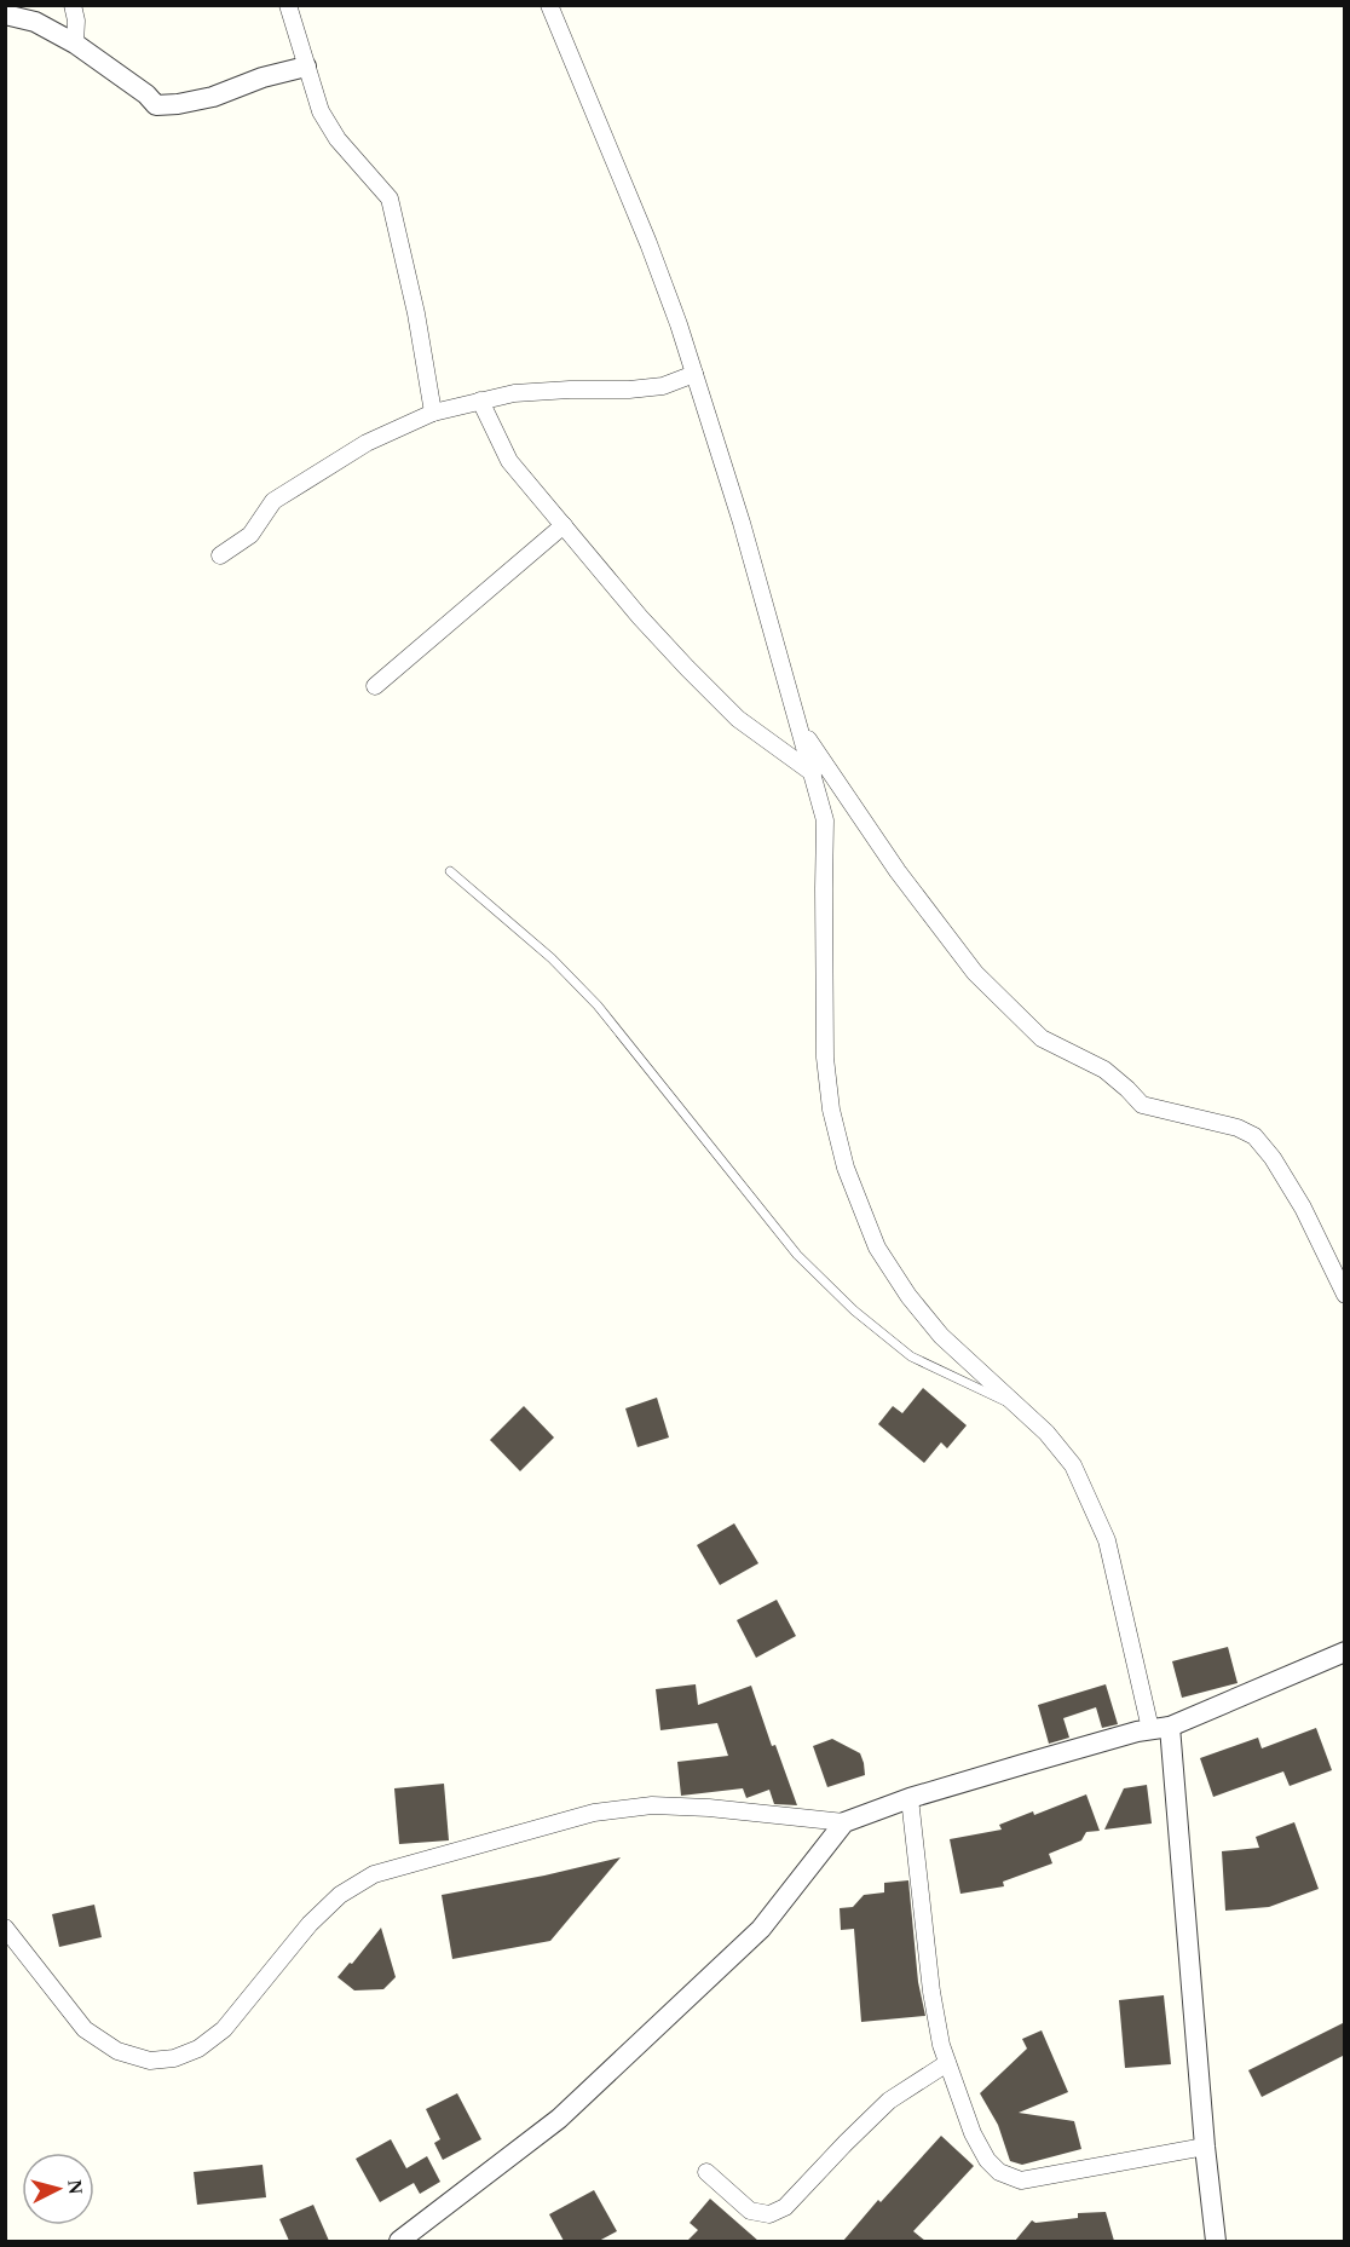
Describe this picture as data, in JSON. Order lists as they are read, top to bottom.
{
  "north": "right"
}
